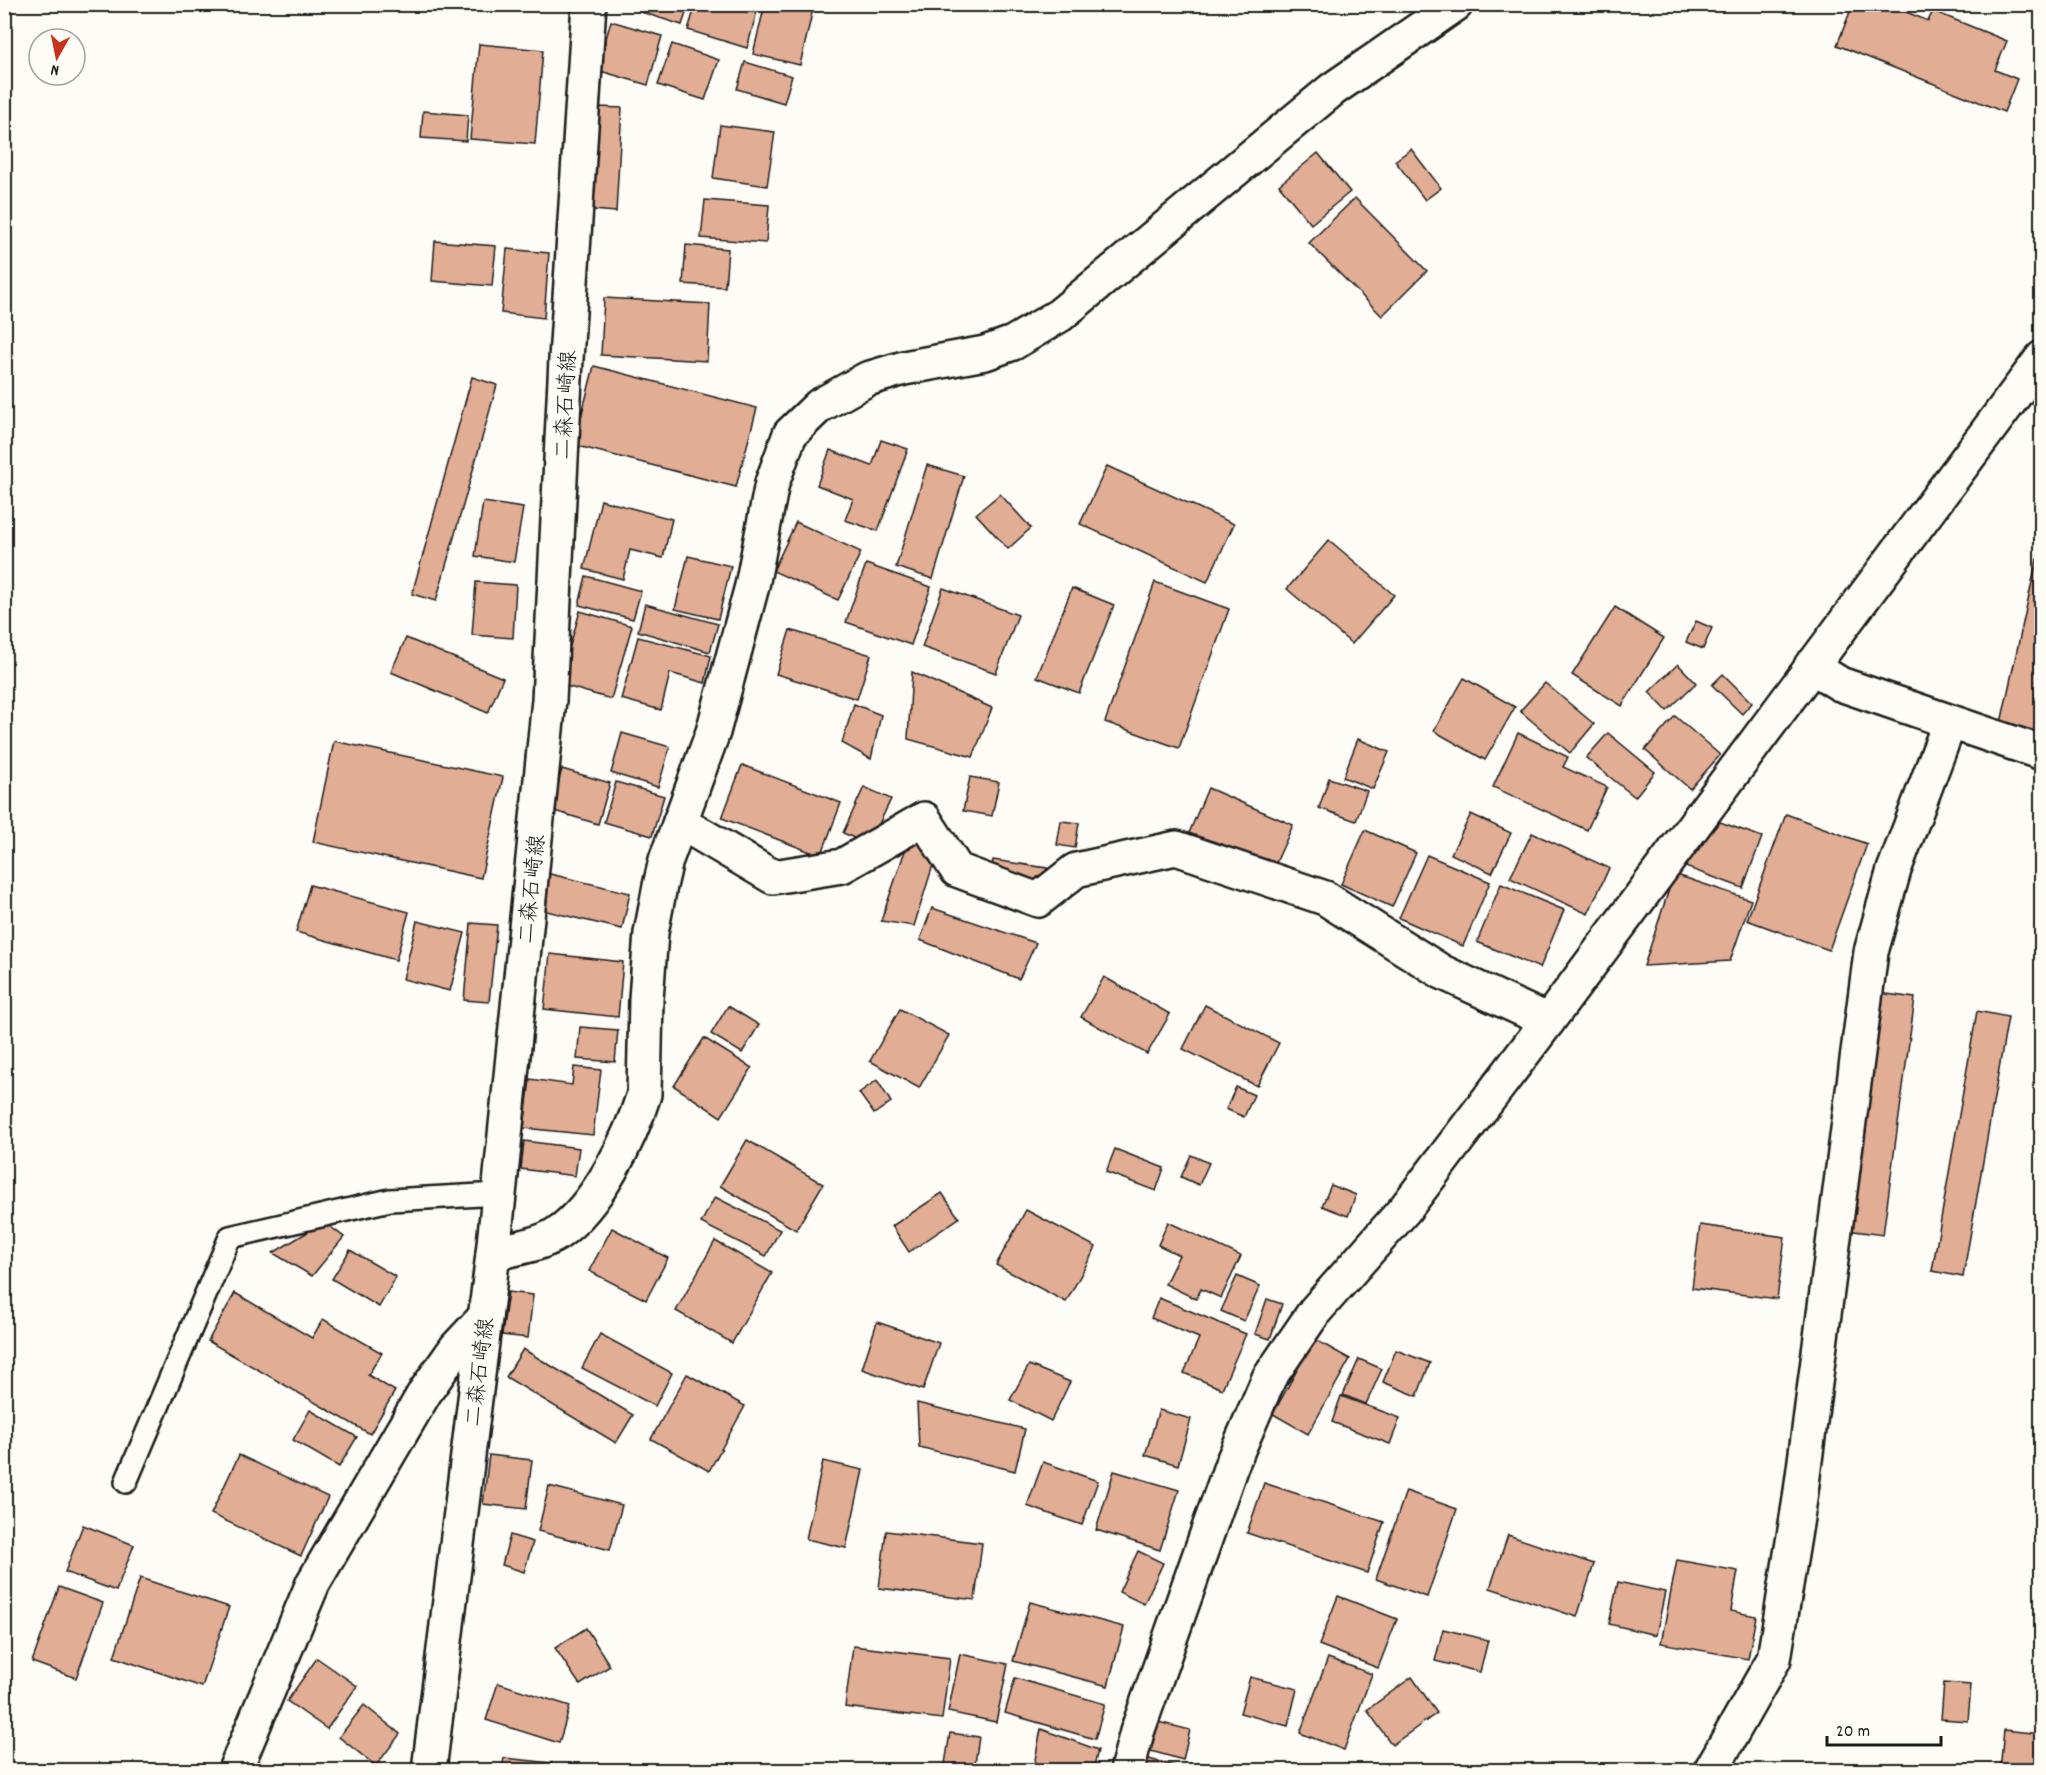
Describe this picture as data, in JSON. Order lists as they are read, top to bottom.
{
  "streets": {
    "street": ["二森石崎線"]
  },
  "scale_bar": "20 m",
  "north": "bottom"
}
